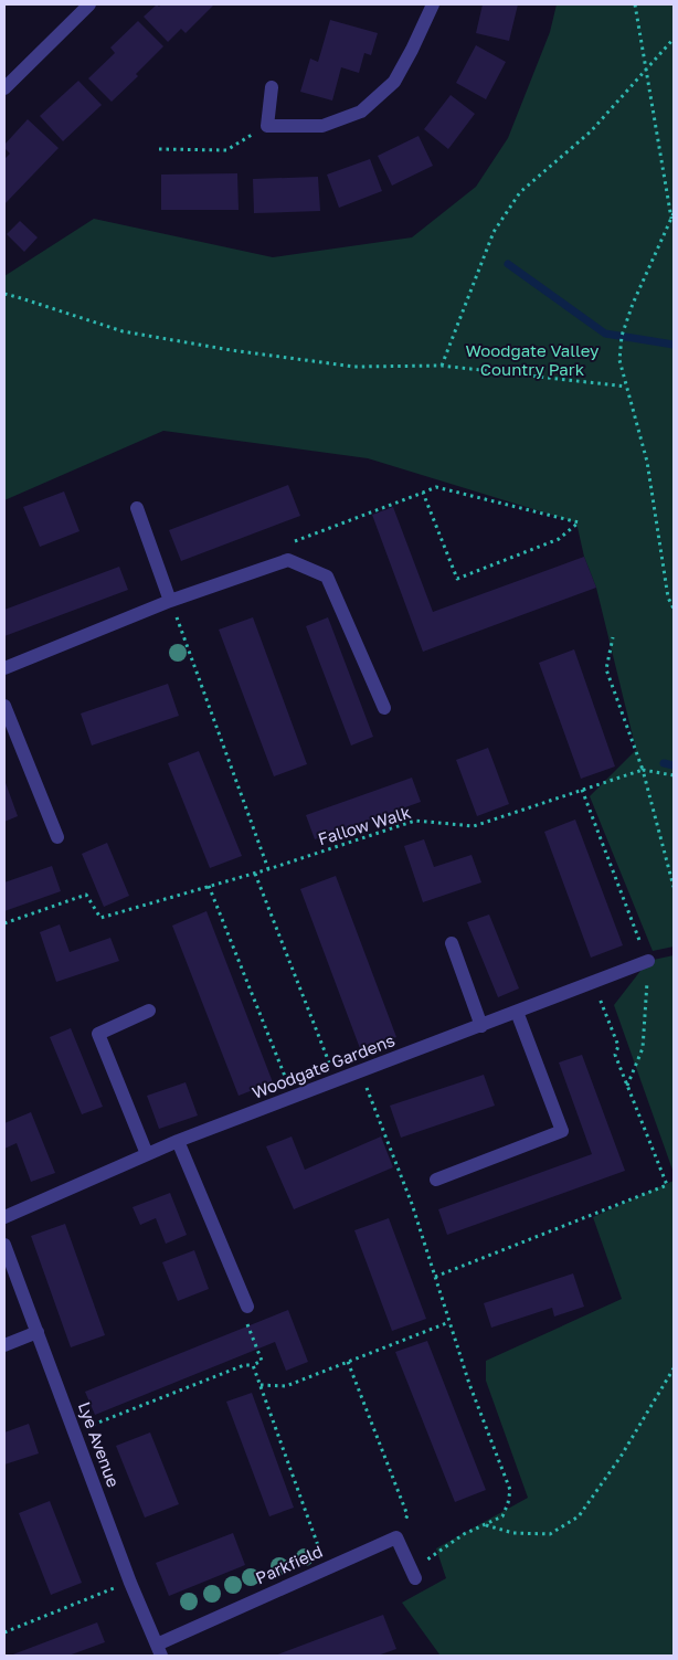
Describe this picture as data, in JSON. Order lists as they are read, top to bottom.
{
  "streets": {
    "street": ["Woodgate Gardens", "Lye Avenue", "Parkfield"],
    "path": ["Fallow Walk"]
  },
  "crossings": [
    ["Lye Avenue", "Parkfield"]
  ],
  "parks": ["Woodgate Valley Country Park"]
}
